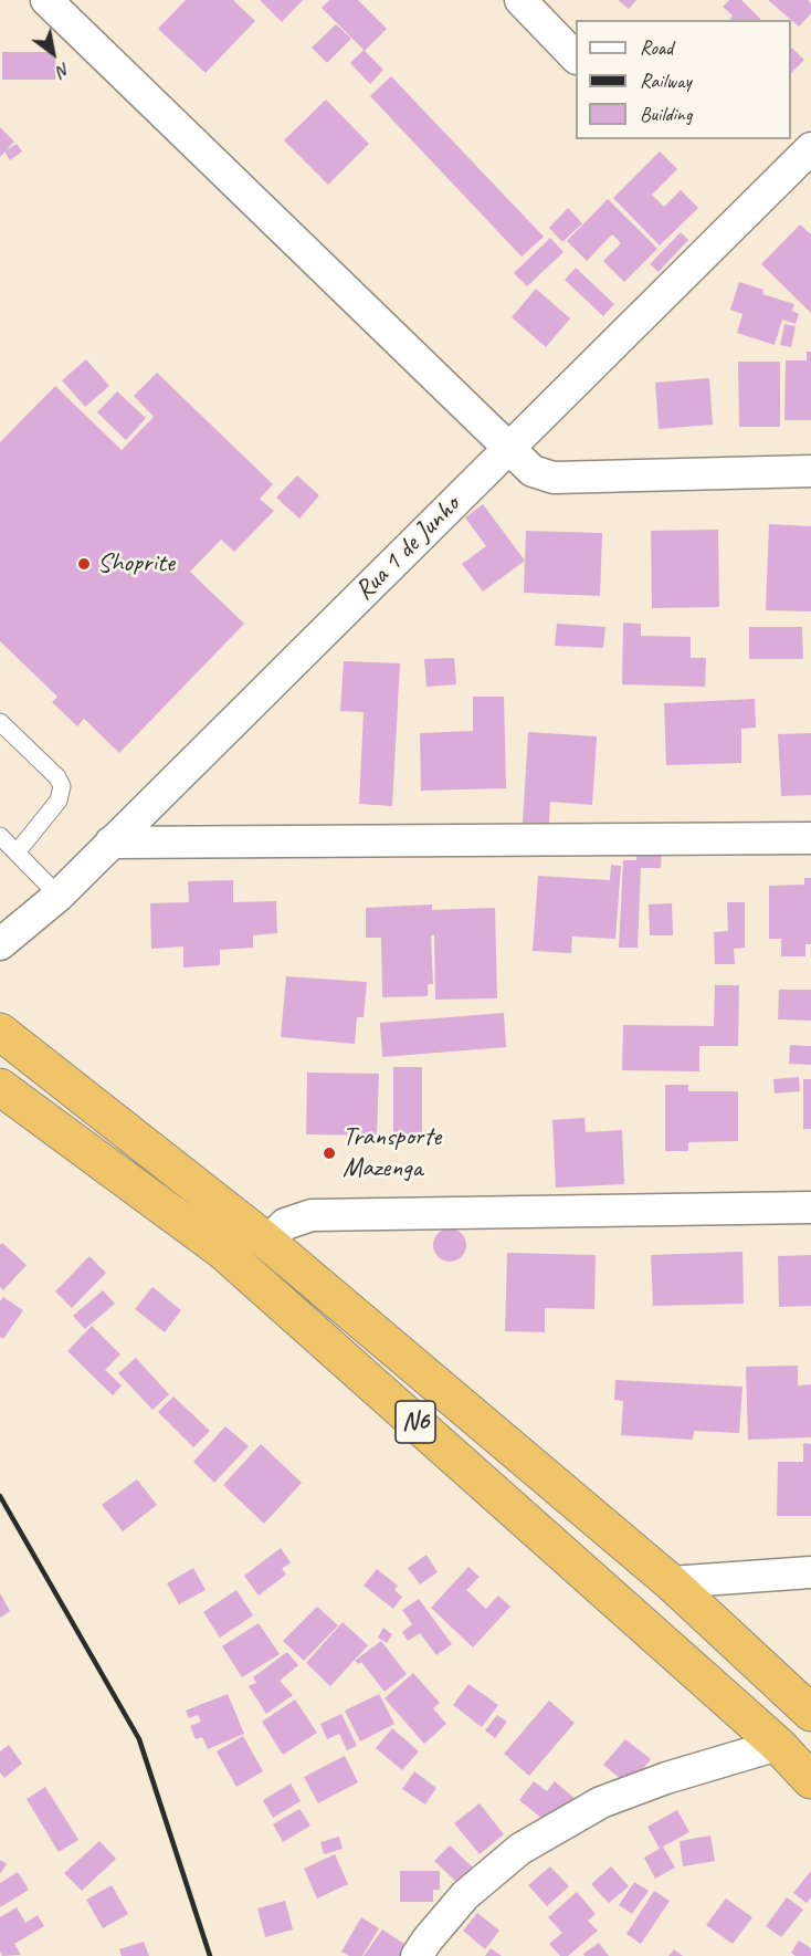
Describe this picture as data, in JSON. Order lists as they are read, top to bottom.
{
  "streets": {
    "highway": ["N6"],
    "street": ["Rua 1 de Junho"]
  },
  "places": ["Shoprite", "Transporte Mazenga"],
  "legend": ["Road", "Railway", "Building"],
  "north": "bottom right"
}
